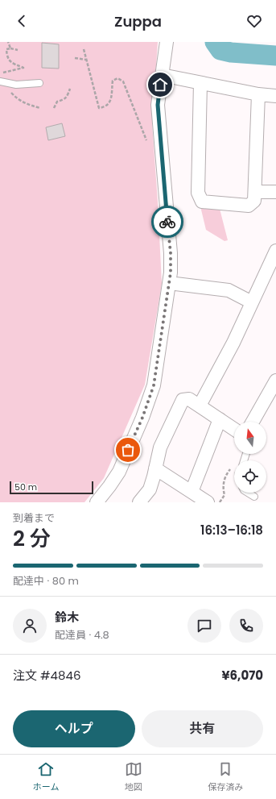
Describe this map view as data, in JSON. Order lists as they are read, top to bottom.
{
  "scale_bar": "50 m",
  "north": "top",
  "page": {
    "header": "Zuppa",
    "scale": "50 m",
    "heading": ["2 分", "到着まで", "16:13–16:18"],
    "panel": [
      "鈴木",
      "配達員 · 4.8",
      "注文 #4846",
      "¥6,070"
    ],
    "bar": "配達中 · 80 m",
    "buttons": ["ヘルプ", "共有"],
    "tabs": ["ホーム", "地図", "保存済み"]
  }
}
